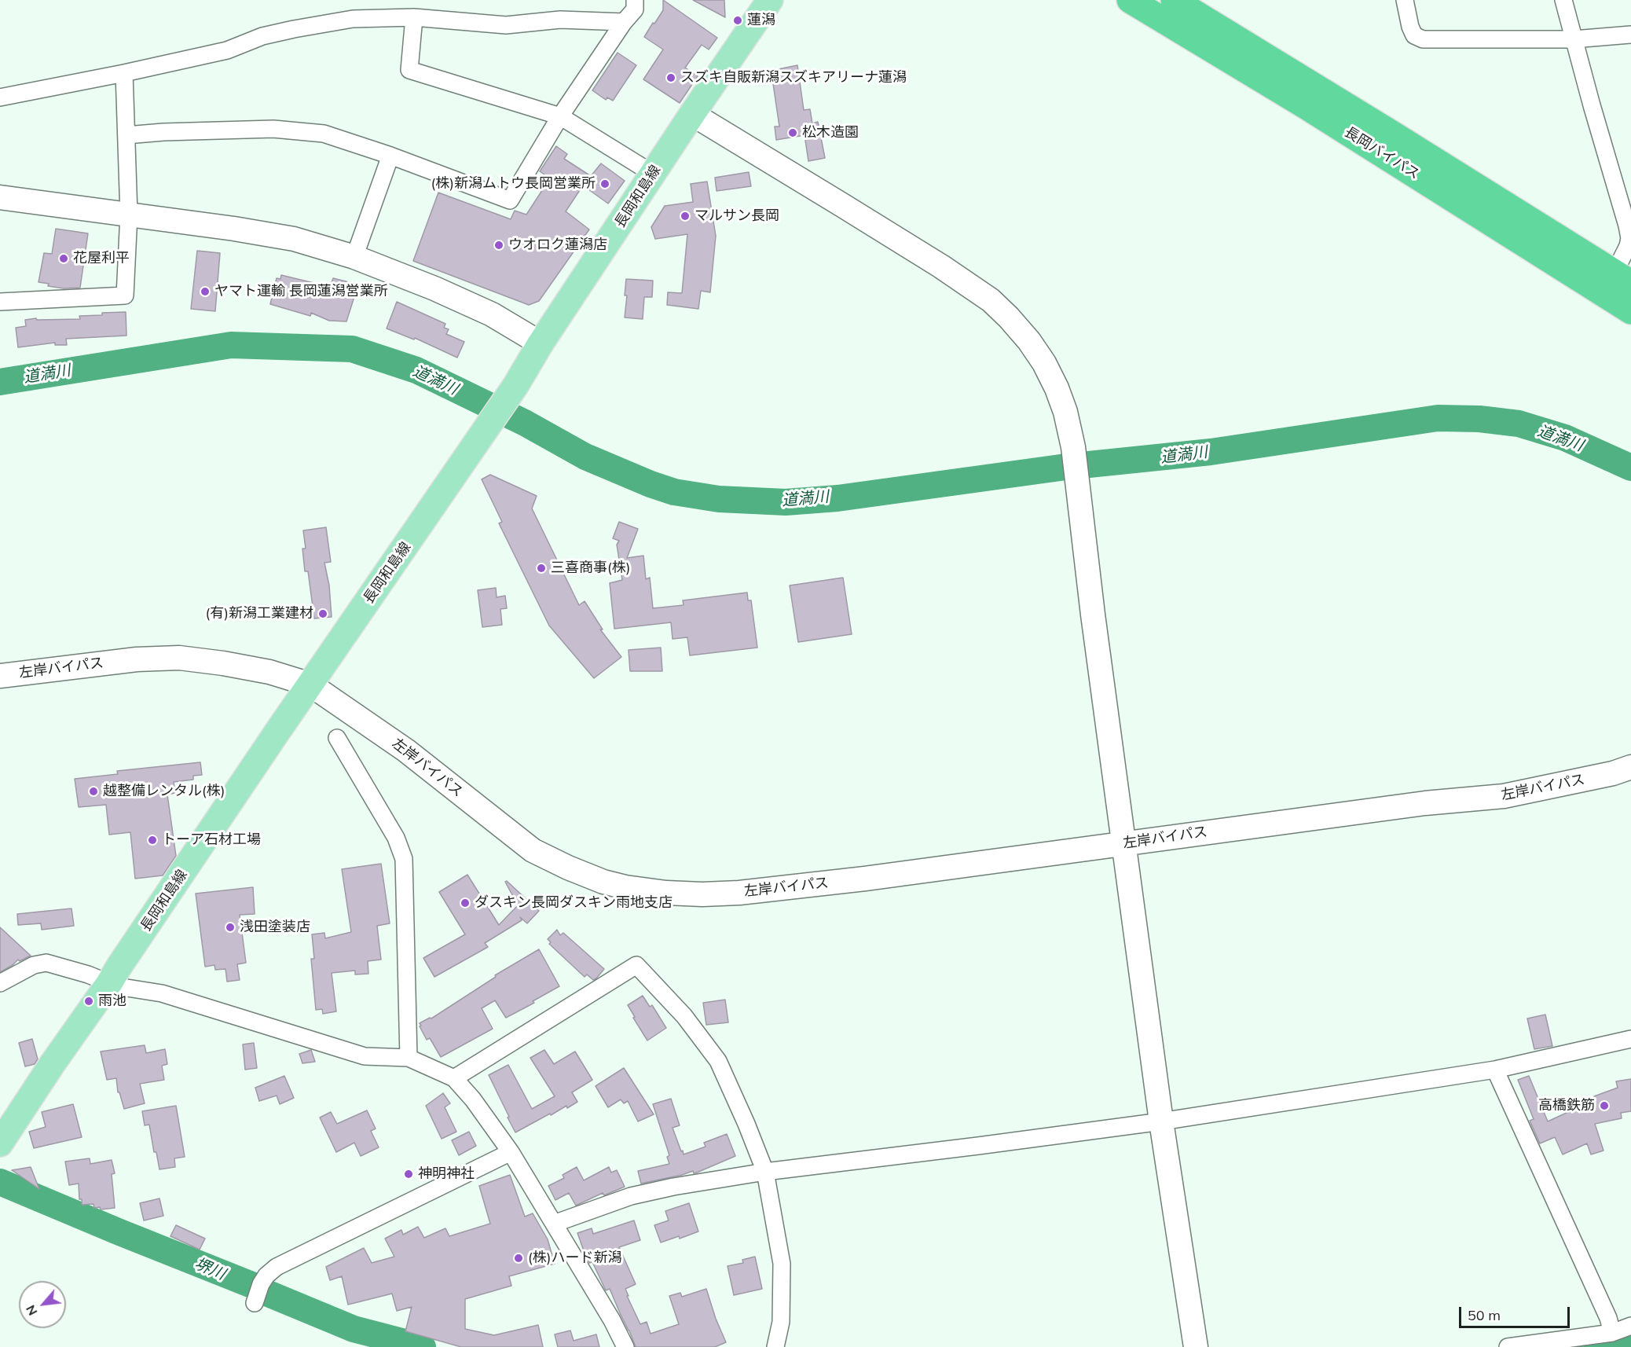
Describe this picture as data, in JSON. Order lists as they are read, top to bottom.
{
  "streets": {
    "highway": ["長岡バイパス"],
    "main road": ["長岡和島線"],
    "street": ["左岸バイパス"]
  },
  "crossings": [
    ["長岡和島線", "左岸バイパス"]
  ],
  "water": ["道満川", "堺川"],
  "places": [
    "蓮潟",
    "スズキ自販新潟スズキアリーナ蓮潟",
    "松木造園",
    "(株)新潟ムトウ長岡営業所",
    "マルサン長岡",
    "ウオロク蓮潟店",
    "花屋利平",
    "ヤマト運輸 長岡蓮潟営業所",
    "三喜商事(株)",
    "(有)新潟工業建材",
    "越整備レンタル(株)",
    "トーア石材工場",
    "ダスキン長岡ダスキン雨地支店",
    "浅田塗装店",
    "雨池",
    "高橋鉄筋",
    "神明神社",
    "(株)ハード新潟"
  ],
  "scale_bar": "50 m",
  "north": "bottom left"
}
